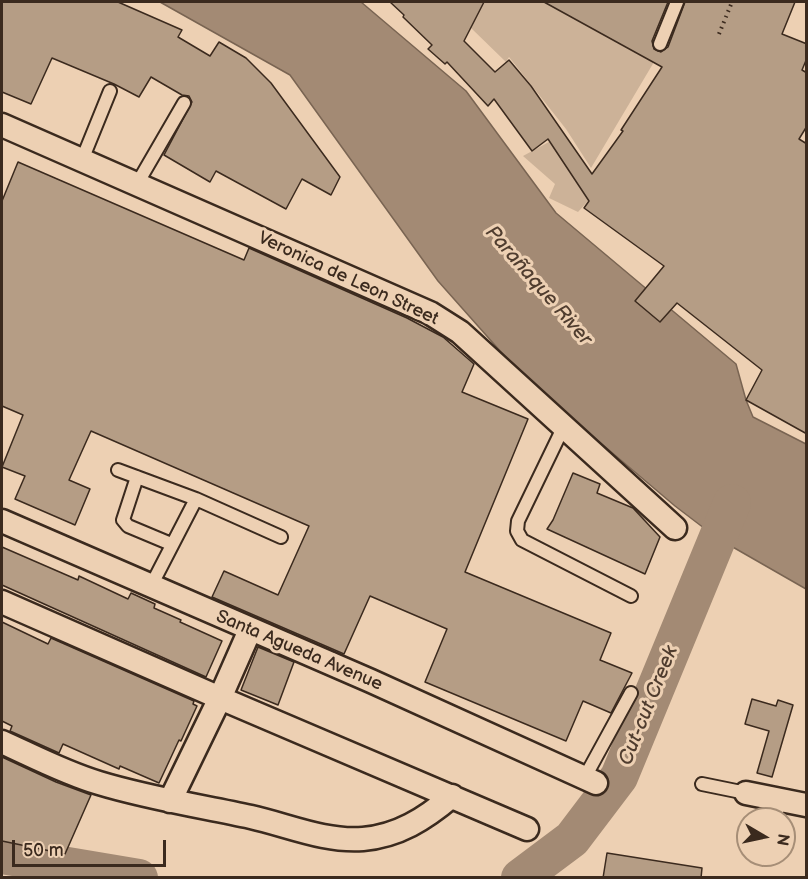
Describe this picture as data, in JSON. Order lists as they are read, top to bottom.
{
  "streets": {
    "street": ["Veronica de Leon Street", "Santa Agueda Avenue"]
  },
  "water": ["Parañaque River", "Cut-cut Creek"],
  "scale_bar": "50 m",
  "north": "right"
}
